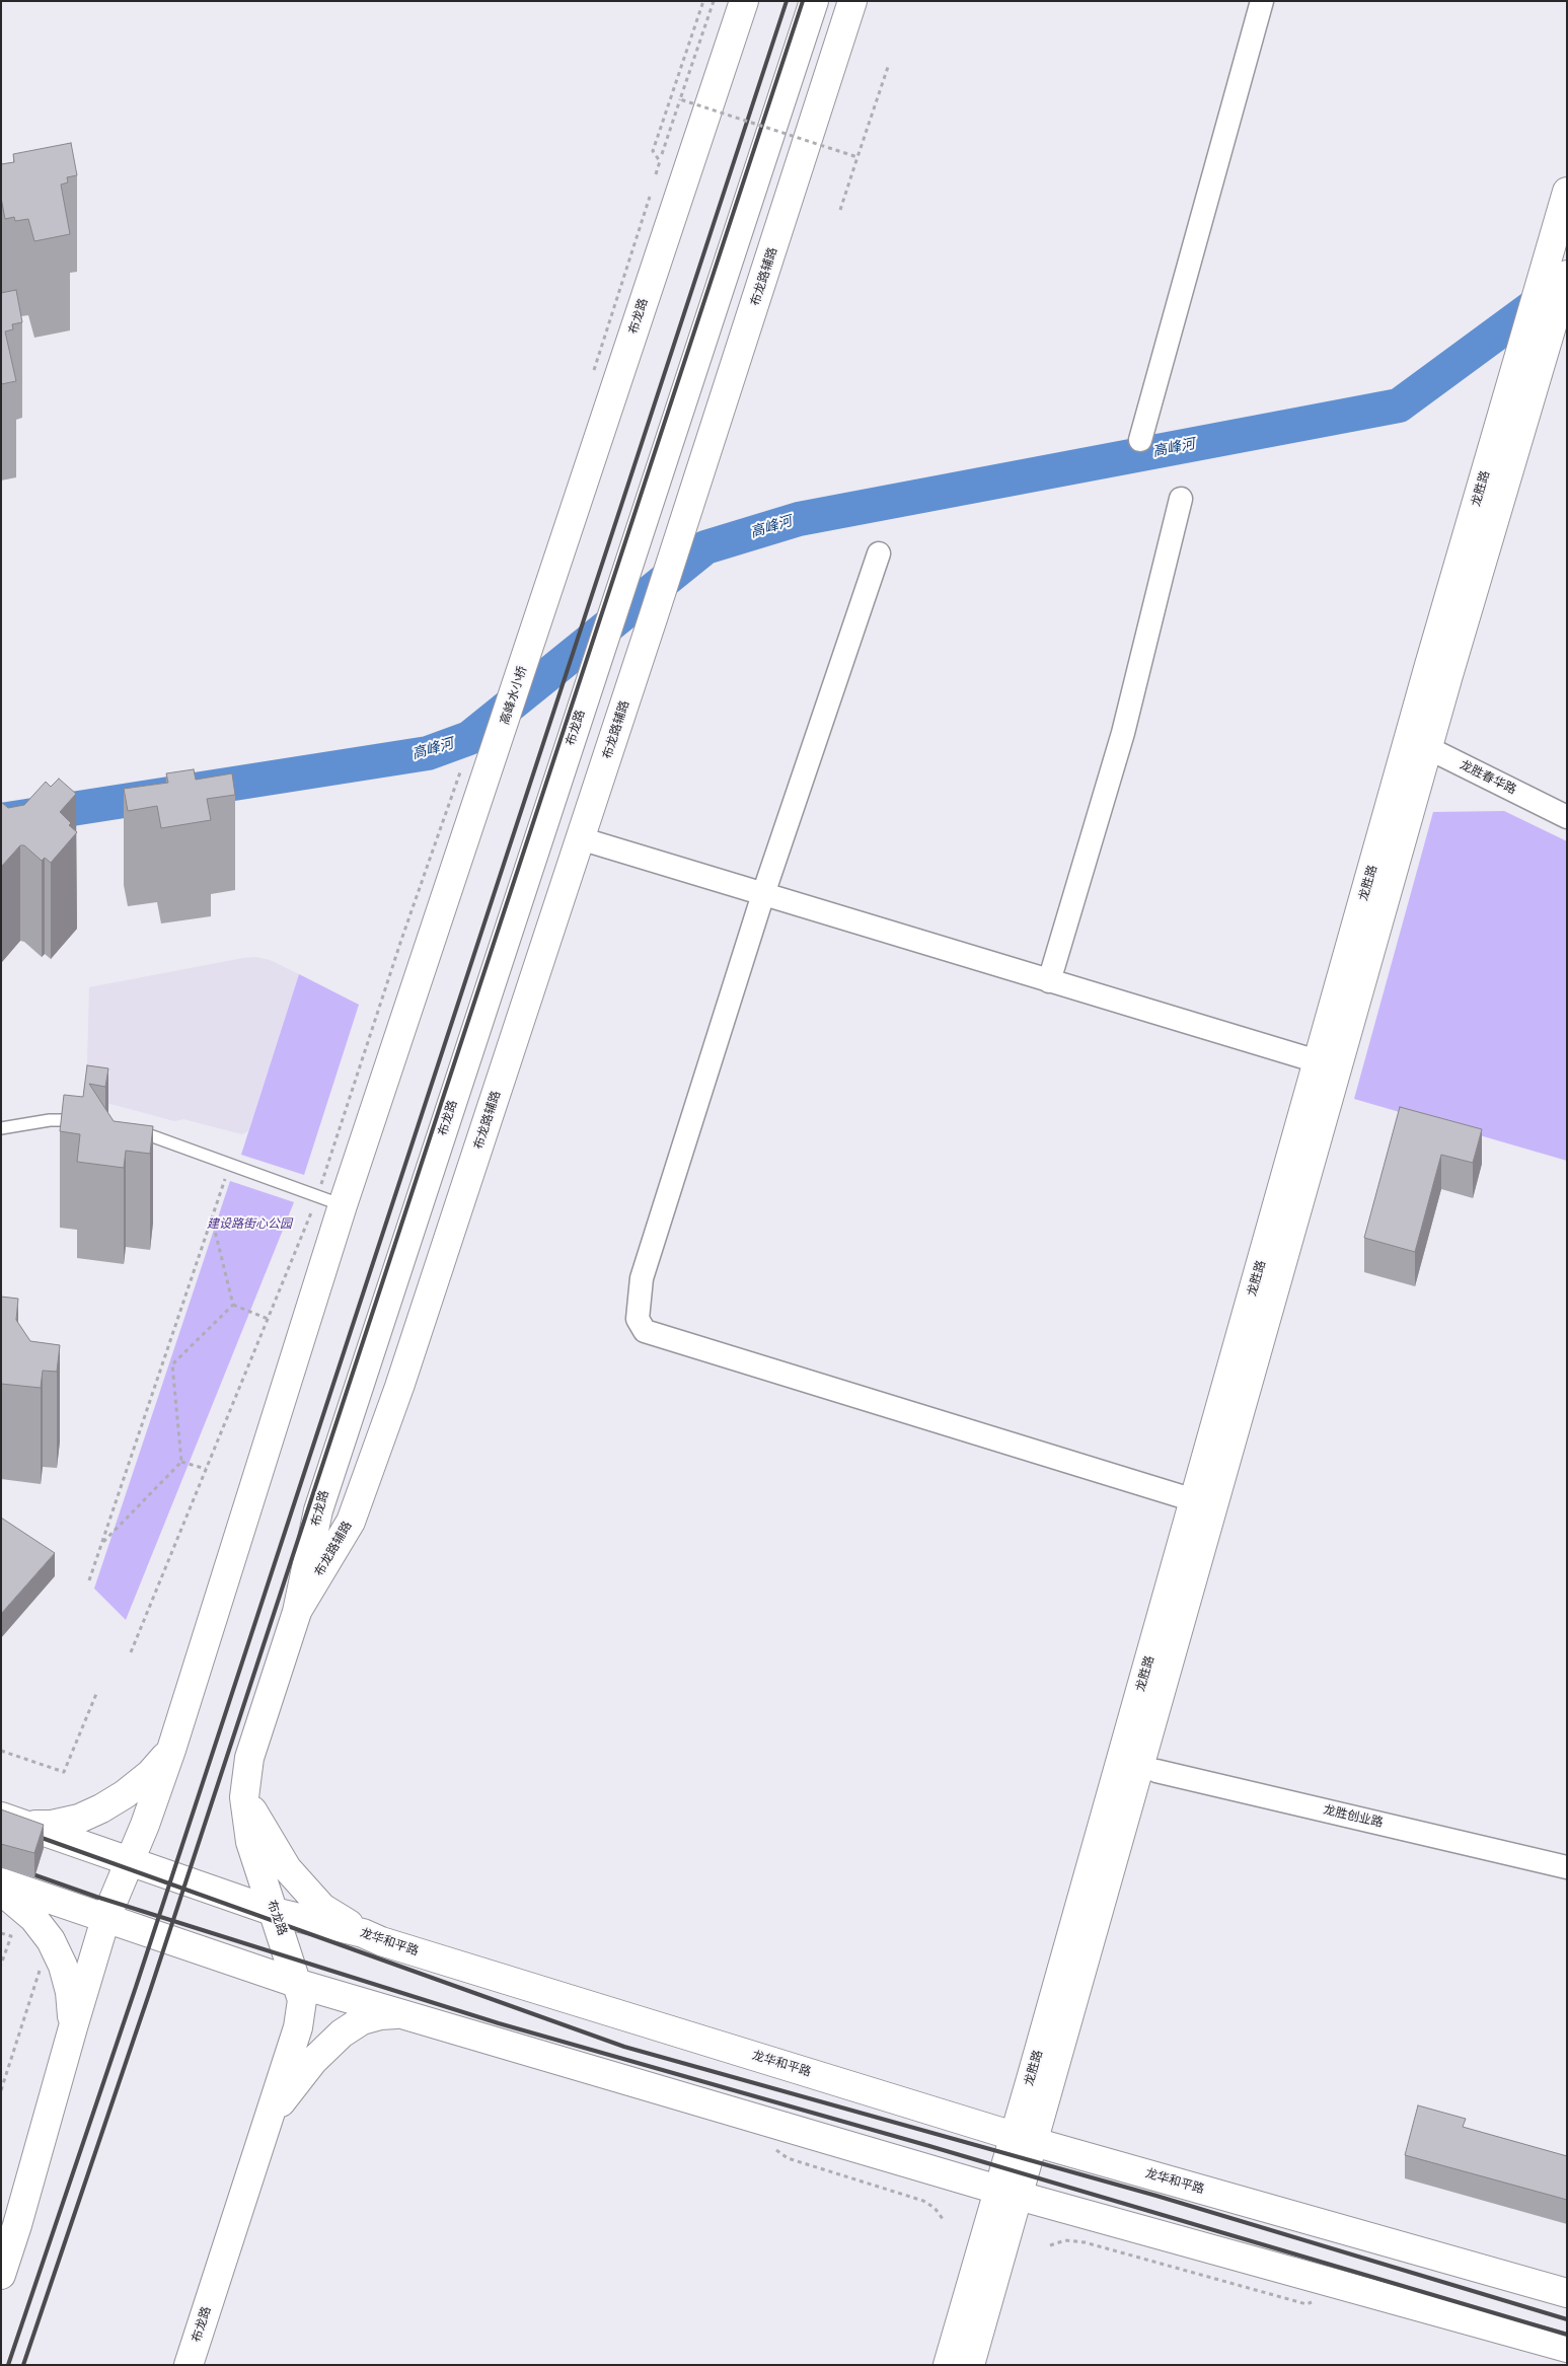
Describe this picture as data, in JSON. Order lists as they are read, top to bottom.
{
  "streets": {
    "main road": [
      "布龙路辅路",
      "布龙路",
      "龙胜路",
      "高峰水小桥",
      "龙华和平路"
    ],
    "street": ["龙胜春华路", "龙胜创业路"]
  },
  "crossings": [
    ["布龙路辅路", "布龙路"],
    ["布龙路", "高峰水小桥"],
    ["布龙路", "龙华和平路"],
    ["龙胜路", "龙胜春华路"],
    ["龙胜路", "龙胜创业路"],
    ["龙胜路", "龙华和平路"]
  ],
  "water": ["高峰河"],
  "parks": ["建设路街心公园"]
}
